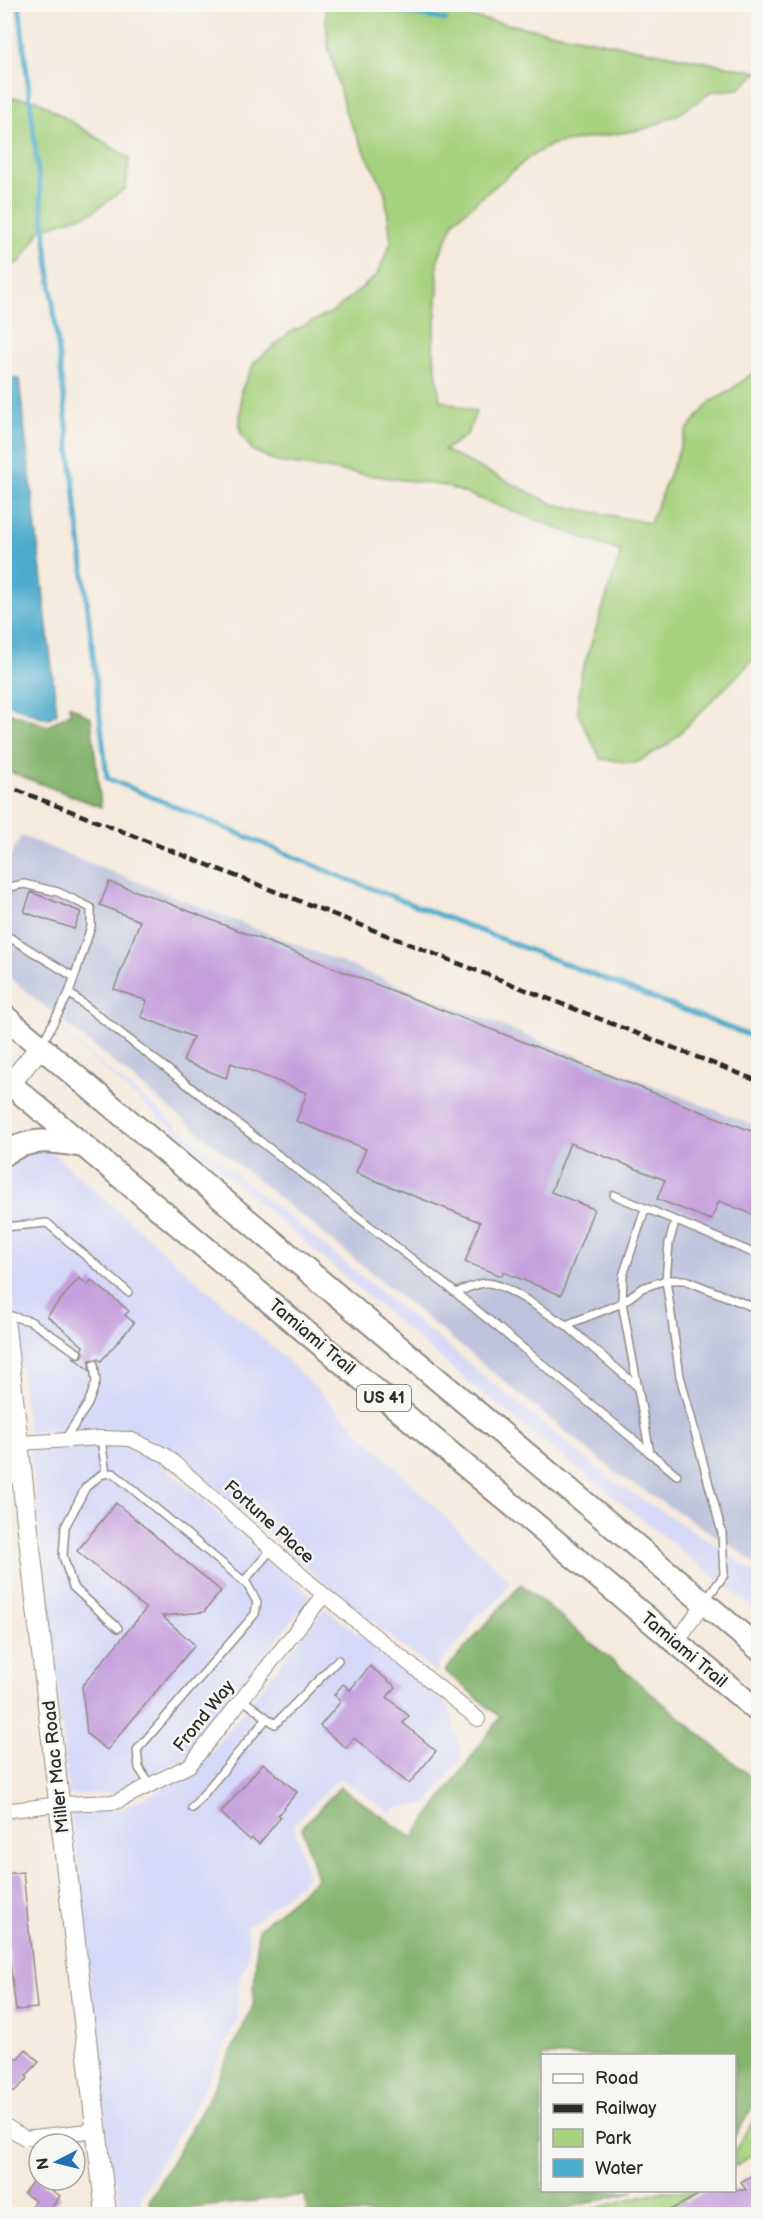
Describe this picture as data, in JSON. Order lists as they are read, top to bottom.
{
  "streets": {
    "main road": ["Tamiami Trail", "US 41"],
    "street": ["Fortune Place", "Frond Way", "Miller Mac Road"]
  },
  "crossings": [
    ["Fortune Place", "Frond Way"],
    ["Fortune Place", "Miller Mac Road"],
    ["Frond Way", "Miller Mac Road"]
  ],
  "legend": [
    "Road",
    "Railway",
    "Park",
    "Water"
  ],
  "north": "left"
}
